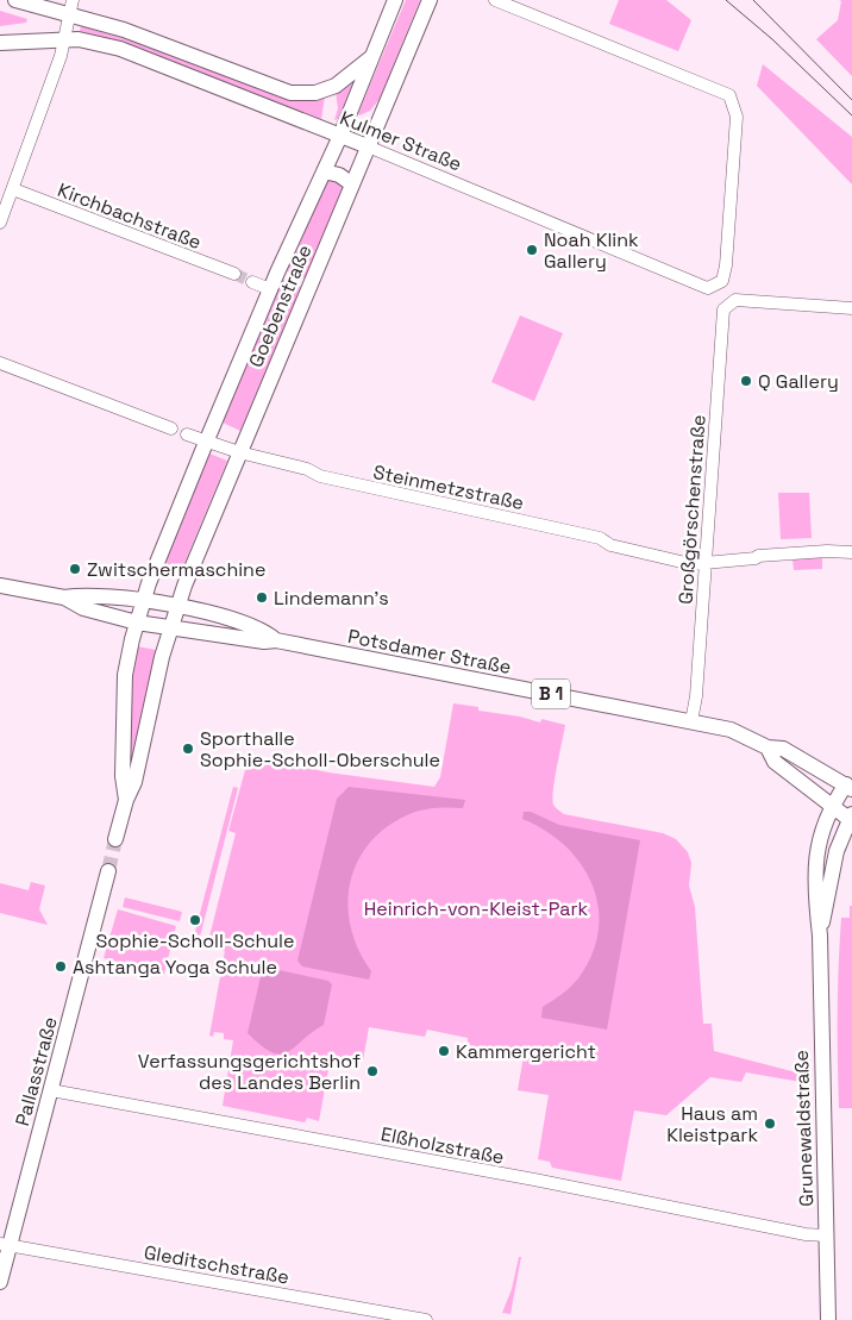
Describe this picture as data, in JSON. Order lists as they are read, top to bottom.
{
  "streets": {
    "main road": [
      "Kulmer Straße",
      "Goebenstraße",
      "Potsdamer Straße",
      "B 1",
      "Pallasstraße",
      "Grunewaldstraße"
    ],
    "street": [
      "Kirchbachstraße",
      "Steinmetzstraße",
      "Großgörschenstraße",
      "Elßholzstraße",
      "Gleditschstraße"
    ]
  },
  "crossings": [
    ["Kulmer Straße", "Goebenstraße"],
    ["Goebenstraße", "Steinmetzstraße"],
    ["Goebenstraße", "Potsdamer Straße"],
    ["Steinmetzstraße", "Großgörschenstraße"],
    ["Großgörschenstraße", "Potsdamer Straße"],
    ["Potsdamer Straße", "B 1"],
    ["Potsdamer Straße", "Grunewaldstraße"],
    ["B 1", "Grunewaldstraße"],
    ["Pallasstraße", "Elßholzstraße"],
    ["Pallasstraße", "Gleditschstraße"],
    ["Grunewaldstraße", "Elßholzstraße"]
  ],
  "parks": ["Heinrich-von-Kleist-Park"],
  "places": [
    "Noah Klink Gallery",
    "Q Gallery",
    "Zwitschermaschine",
    "Lindemann's",
    "Sporthalle Sophie-Scholl-Oberschule",
    "Sophie-Scholl-Schule",
    "Ashtanga Yoga Schule",
    "Kammergericht",
    "Verfassungsgerichtshof des Landes Berlin",
    "Haus am Kleistpark"
  ]
}
